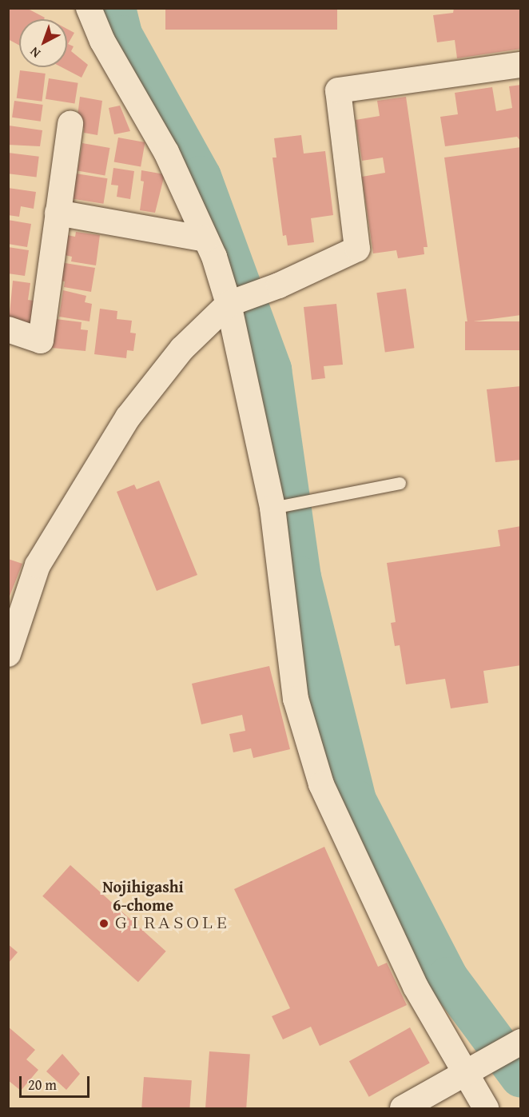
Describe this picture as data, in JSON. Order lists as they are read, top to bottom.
{
  "districts": ["Nojihigashi 6-chome"],
  "places": ["ＧＩＲＡＳＯＬＥ"],
  "scale_bar": "20 m",
  "north": "bottom left"
}
